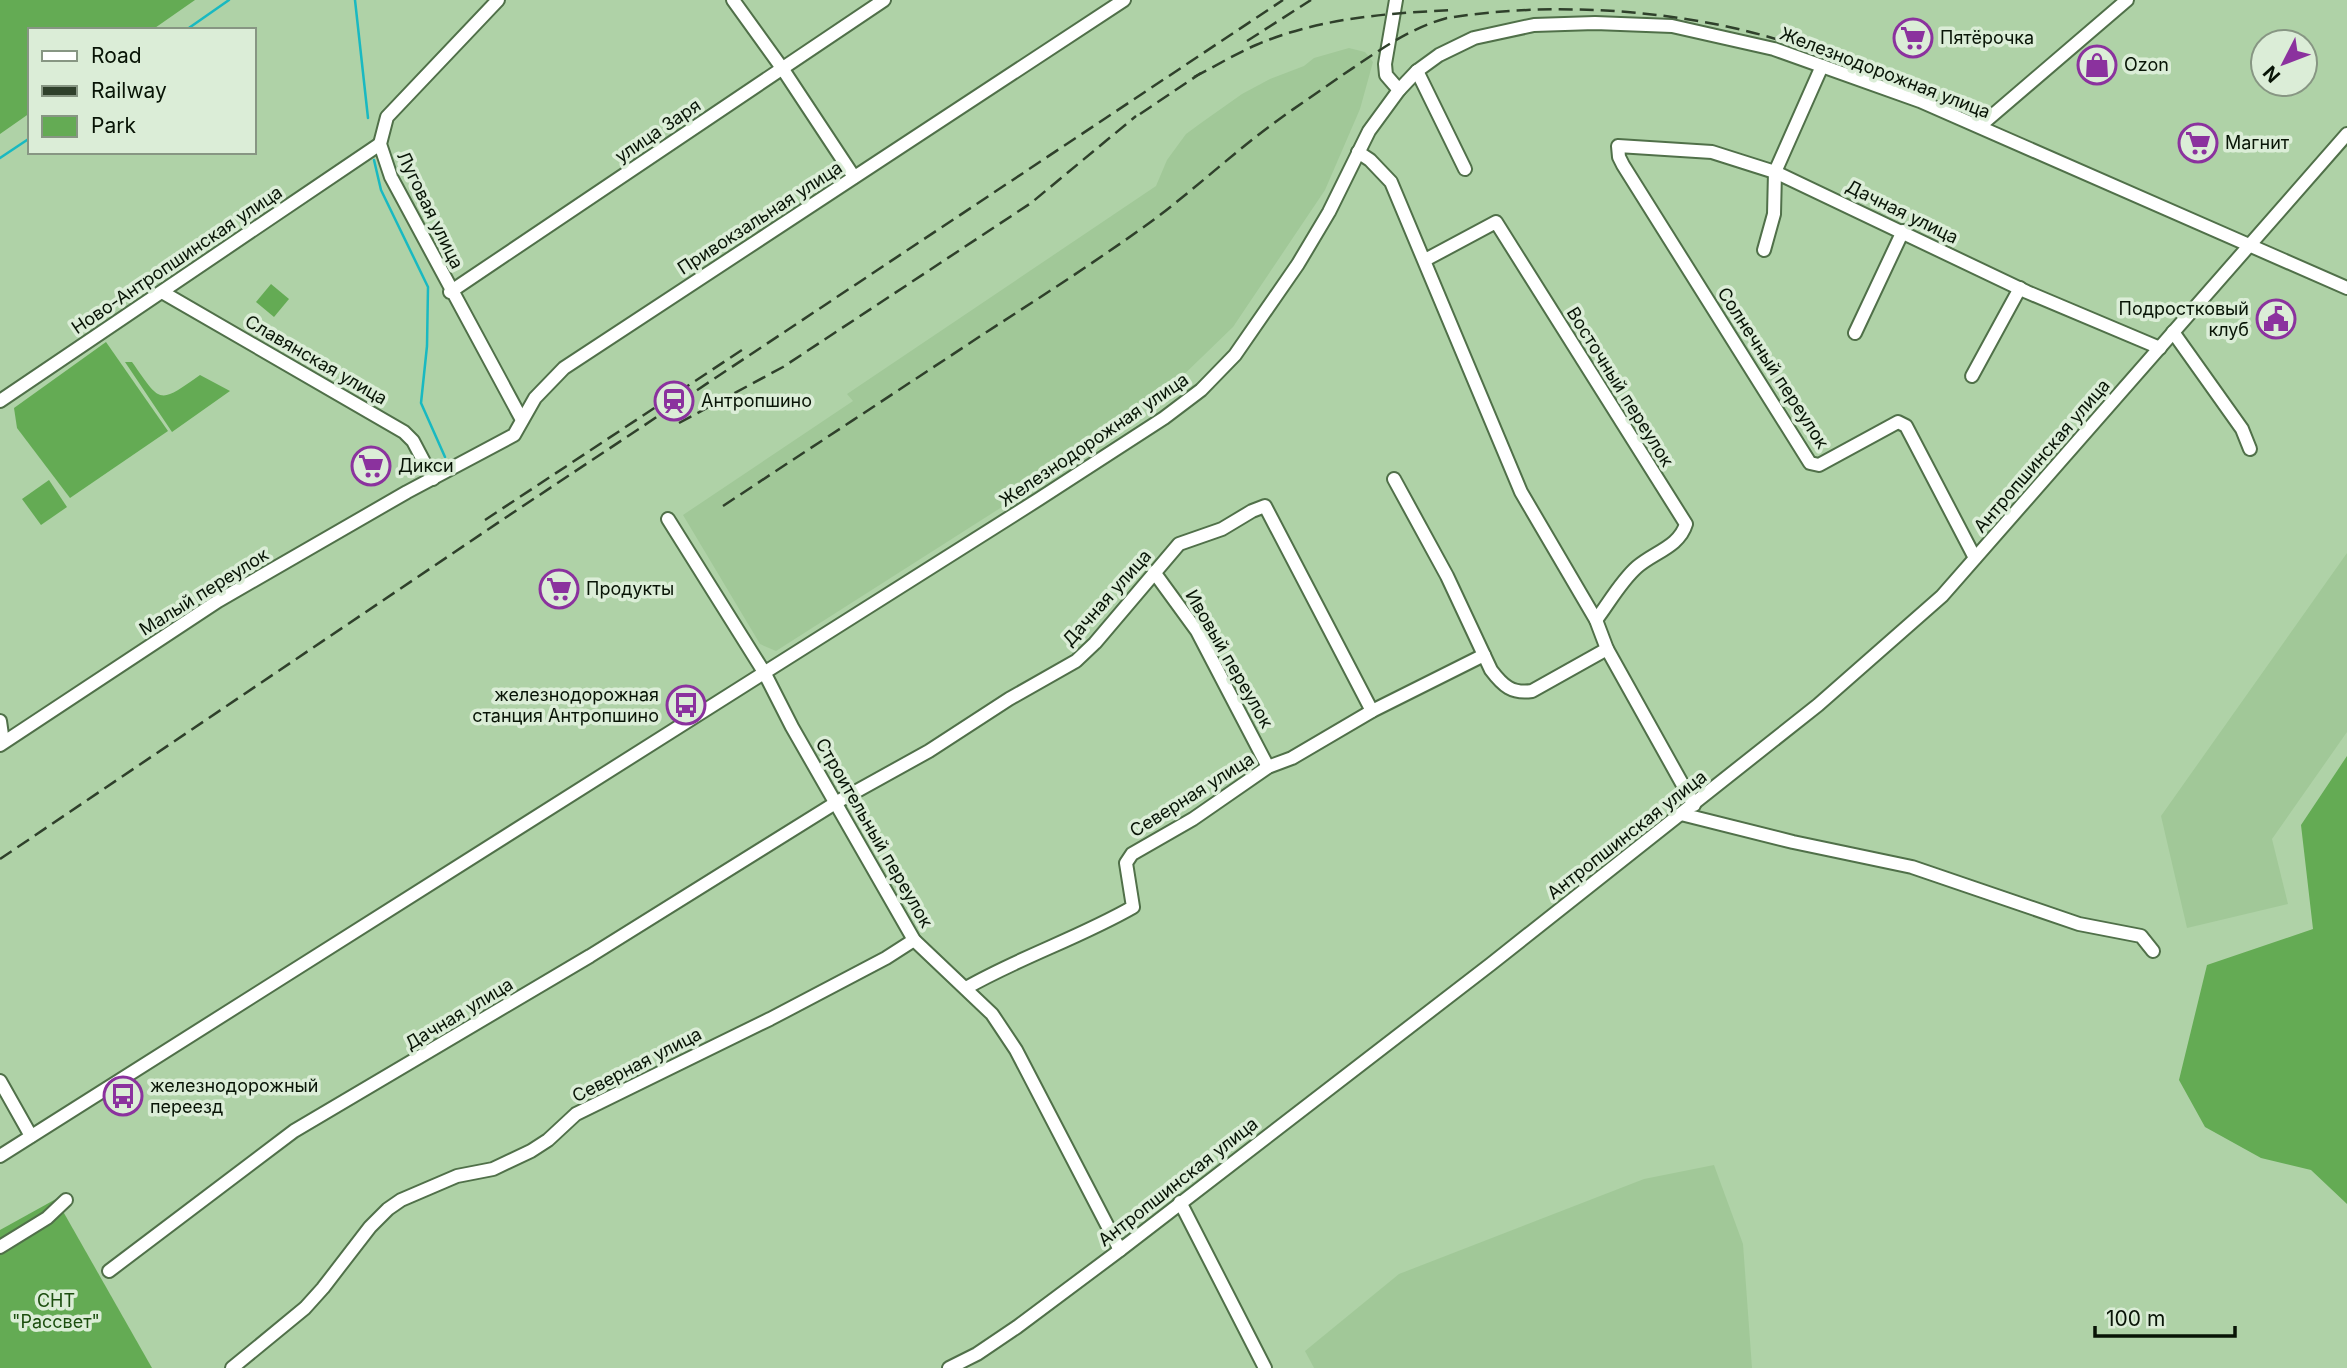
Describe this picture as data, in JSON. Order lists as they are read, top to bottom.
{
  "streets": {
    "street": [
      "Железнодорожная улица",
      "улица Заря",
      "Луговая улица",
      "Дачная улица",
      "Привокзальная улица",
      "Ново-Антропшинская улица",
      "Славянская улица",
      "Солнечный переулок",
      "Восточный переулок",
      "Антропшинская улица",
      "Малый переулок",
      "Ивовый переулок",
      "Северная улица",
      "Строительный переулок"
    ]
  },
  "crossings": [
    ["Железнодорожная улица", "Антропшинская улица"],
    ["Железнодорожная улица", "Строительный переулок"],
    ["улица Заря", "Луговая улица"],
    ["Луговая улица", "Привокзальная улица"],
    ["Луговая улица", "Ново-Антропшинская улица"],
    ["Дачная улица", "Солнечный переулок"],
    ["Дачная улица", "Антропшинская улица"],
    ["Дачная улица", "Ивовый переулок"],
    ["Дачная улица", "Северная улица"],
    ["Дачная улица", "Строительный переулок"],
    ["Привокзальная улица", "Славянская улица"],
    ["Привокзальная улица", "Малый переулок"],
    ["Ново-Антропшинская улица", "Славянская улица"],
    ["Славянская улица", "Малый переулок"],
    ["Солнечный переулок", "Антропшинская улица"],
    ["Антропшинская улица", "Строительный переулок"],
    ["Ивовый переулок", "Северная улица"],
    ["Северная улица", "Строительный переулок"]
  ],
  "parks": ["СНТ \"Рассвет\""],
  "places": {
    "supermarket": [
      "Пятёрочка",
      "Магнит",
      "Дикси",
      "Продукты"
    ],
    "shop": ["Ozon"],
    "public building": ["Подростковый клуб"],
    "station": ["Антропшино"],
    "bus stop": ["железнодорожная станция Антропшино", "железнодорожный переезд"]
  },
  "legend": ["Road", "Railway", "Park"],
  "scale_bar": "100 m",
  "north": "bottom left"
}
